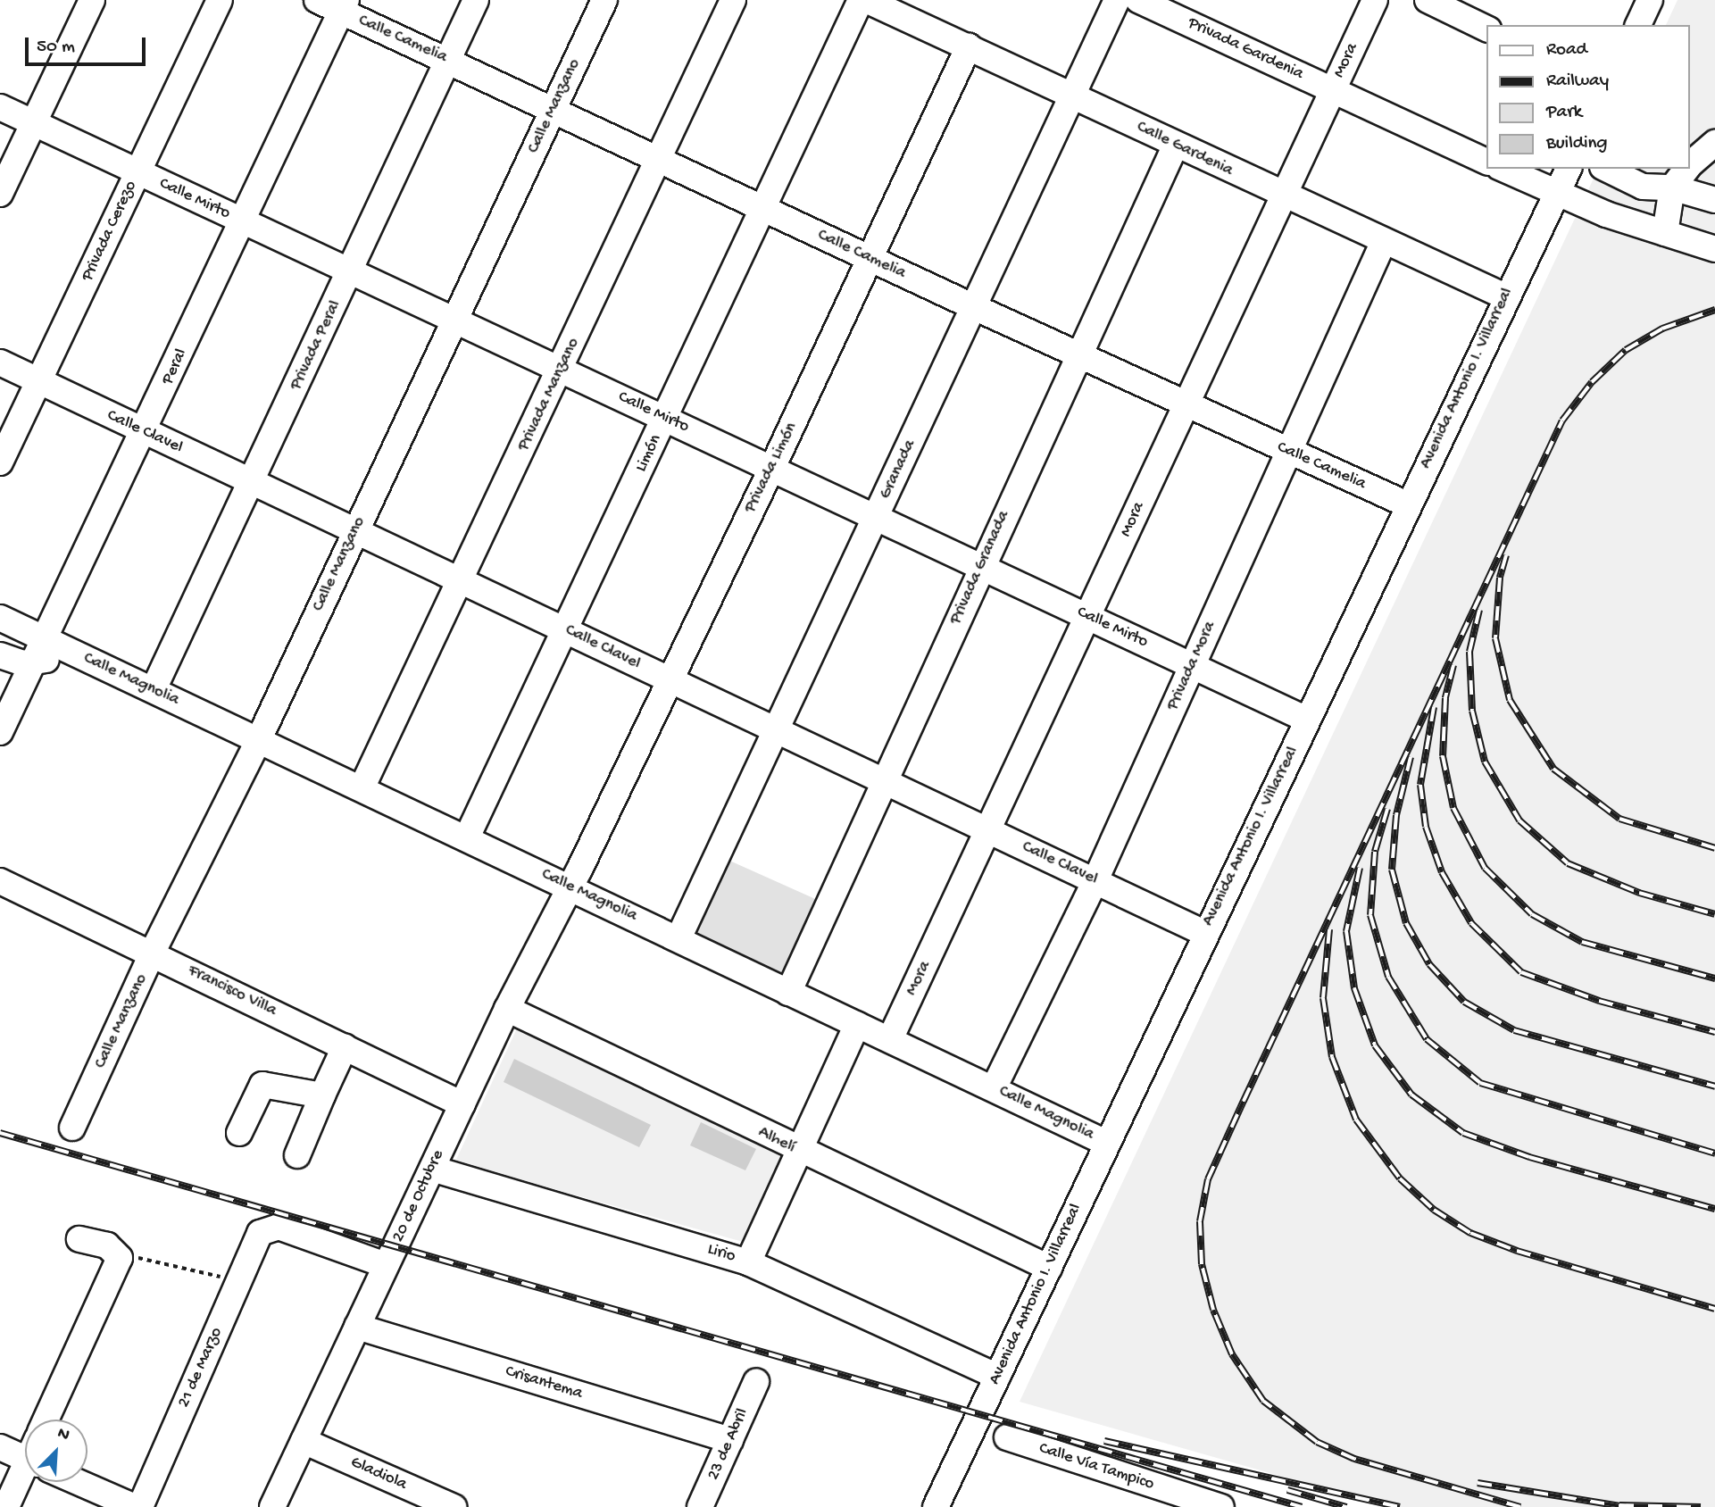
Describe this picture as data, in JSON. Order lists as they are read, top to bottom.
{
  "streets": {
    "street": [
      "Calle Camelia",
      "Privada Gardenia",
      "Mora",
      "Calle Manzano",
      "Calle Gardenia",
      "Calle Mirto",
      "Privada Cerezo",
      "Privada Peral",
      "Peral",
      "Avenida Antonio I. Villarreal",
      "Privada Manzano",
      "Calle Clavel",
      "Limón",
      "Privada Limón",
      "Granada",
      "Privada Granada",
      "Privada Mora",
      "Calle Magnolia",
      "Francisco Villa",
      "Alhelí",
      "20 de Octubre",
      "Lirio",
      "21 de Marzo",
      "Crisantema",
      "23 de Abril",
      "Calle Vía Tampico",
      "Gladiola"
    ]
  },
  "crossings": [
    ["Calle Camelia", "Mora"],
    ["Calle Camelia", "Calle Manzano"],
    ["Calle Camelia", "Privada Peral"],
    ["Calle Camelia", "Peral"],
    ["Calle Camelia", "Avenida Antonio I. Villarreal"],
    ["Calle Camelia", "Privada Manzano"],
    ["Calle Camelia", "Limón"],
    ["Calle Camelia", "Privada Limón"],
    ["Calle Camelia", "Granada"],
    ["Calle Camelia", "Privada Granada"],
    ["Calle Camelia", "Privada Mora"],
    ["Privada Gardenia", "Mora"],
    ["Mora", "Calle Gardenia"],
    ["Mora", "Calle Mirto"],
    ["Mora", "Calle Clavel"],
    ["Mora", "Calle Magnolia"],
    ["Calle Manzano", "Calle Mirto"],
    ["Calle Manzano", "Calle Clavel"],
    ["Calle Manzano", "Calle Magnolia"],
    ["Calle Manzano", "Francisco Villa"],
    ["Calle Gardenia", "Avenida Antonio I. Villarreal"],
    ["Calle Gardenia", "Privada Limón"],
    ["Calle Gardenia", "Granada"],
    ["Calle Gardenia", "Privada Granada"],
    ["Calle Gardenia", "Privada Mora"],
    ["Calle Mirto", "Privada Cerezo"],
    ["Calle Mirto", "Privada Peral"],
    ["Calle Mirto", "Peral"],
    ["Calle Mirto", "Avenida Antonio I. Villarreal"],
    ["Calle Mirto", "Privada Manzano"],
    ["Calle Mirto", "Limón"],
    ["Calle Mirto", "Privada Limón"],
    ["Calle Mirto", "Granada"],
    ["Calle Mirto", "Privada Granada"],
    ["Calle Mirto", "Privada Mora"],
    ["Privada Cerezo", "Calle Clavel"],
    ["Privada Peral", "Calle Clavel"],
    ["Privada Peral", "Calle Magnolia"],
    ["Peral", "Calle Clavel"],
    ["Peral", "Calle Magnolia"],
    ["Avenida Antonio I. Villarreal", "Calle Clavel"],
    ["Avenida Antonio I. Villarreal", "Calle Magnolia"],
    ["Avenida Antonio I. Villarreal", "Alhelí"],
    ["Avenida Antonio I. Villarreal", "Lirio"],
    ["Privada Manzano", "Calle Clavel"],
    ["Privada Manzano", "Calle Magnolia"],
    ["Calle Clavel", "Limón"],
    ["Calle Clavel", "Privada Limón"],
    ["Calle Clavel", "Granada"],
    ["Calle Clavel", "Privada Granada"],
    ["Calle Clavel", "Privada Mora"],
    ["Limón", "Calle Magnolia"],
    ["Privada Limón", "Calle Magnolia"],
    ["Privada Limón", "20 de Octubre"],
    ["Granada", "Calle Magnolia"],
    ["Privada Granada", "Calle Magnolia"],
    ["Privada Mora", "Calle Magnolia"],
    ["Calle Magnolia", "20 de Octubre"],
    ["Francisco Villa", "20 de Octubre"],
    ["Alhelí", "20 de Octubre"],
    ["20 de Octubre", "Lirio"],
    ["20 de Octubre", "21 de Marzo"],
    ["20 de Octubre", "Crisantema"],
    ["20 de Octubre", "Gladiola"],
    ["Crisantema", "23 de Abril"]
  ],
  "legend": [
    "Road",
    "Railway",
    "Park",
    "Building"
  ],
  "scale_bar": "50 m",
  "north": "top right"
}
